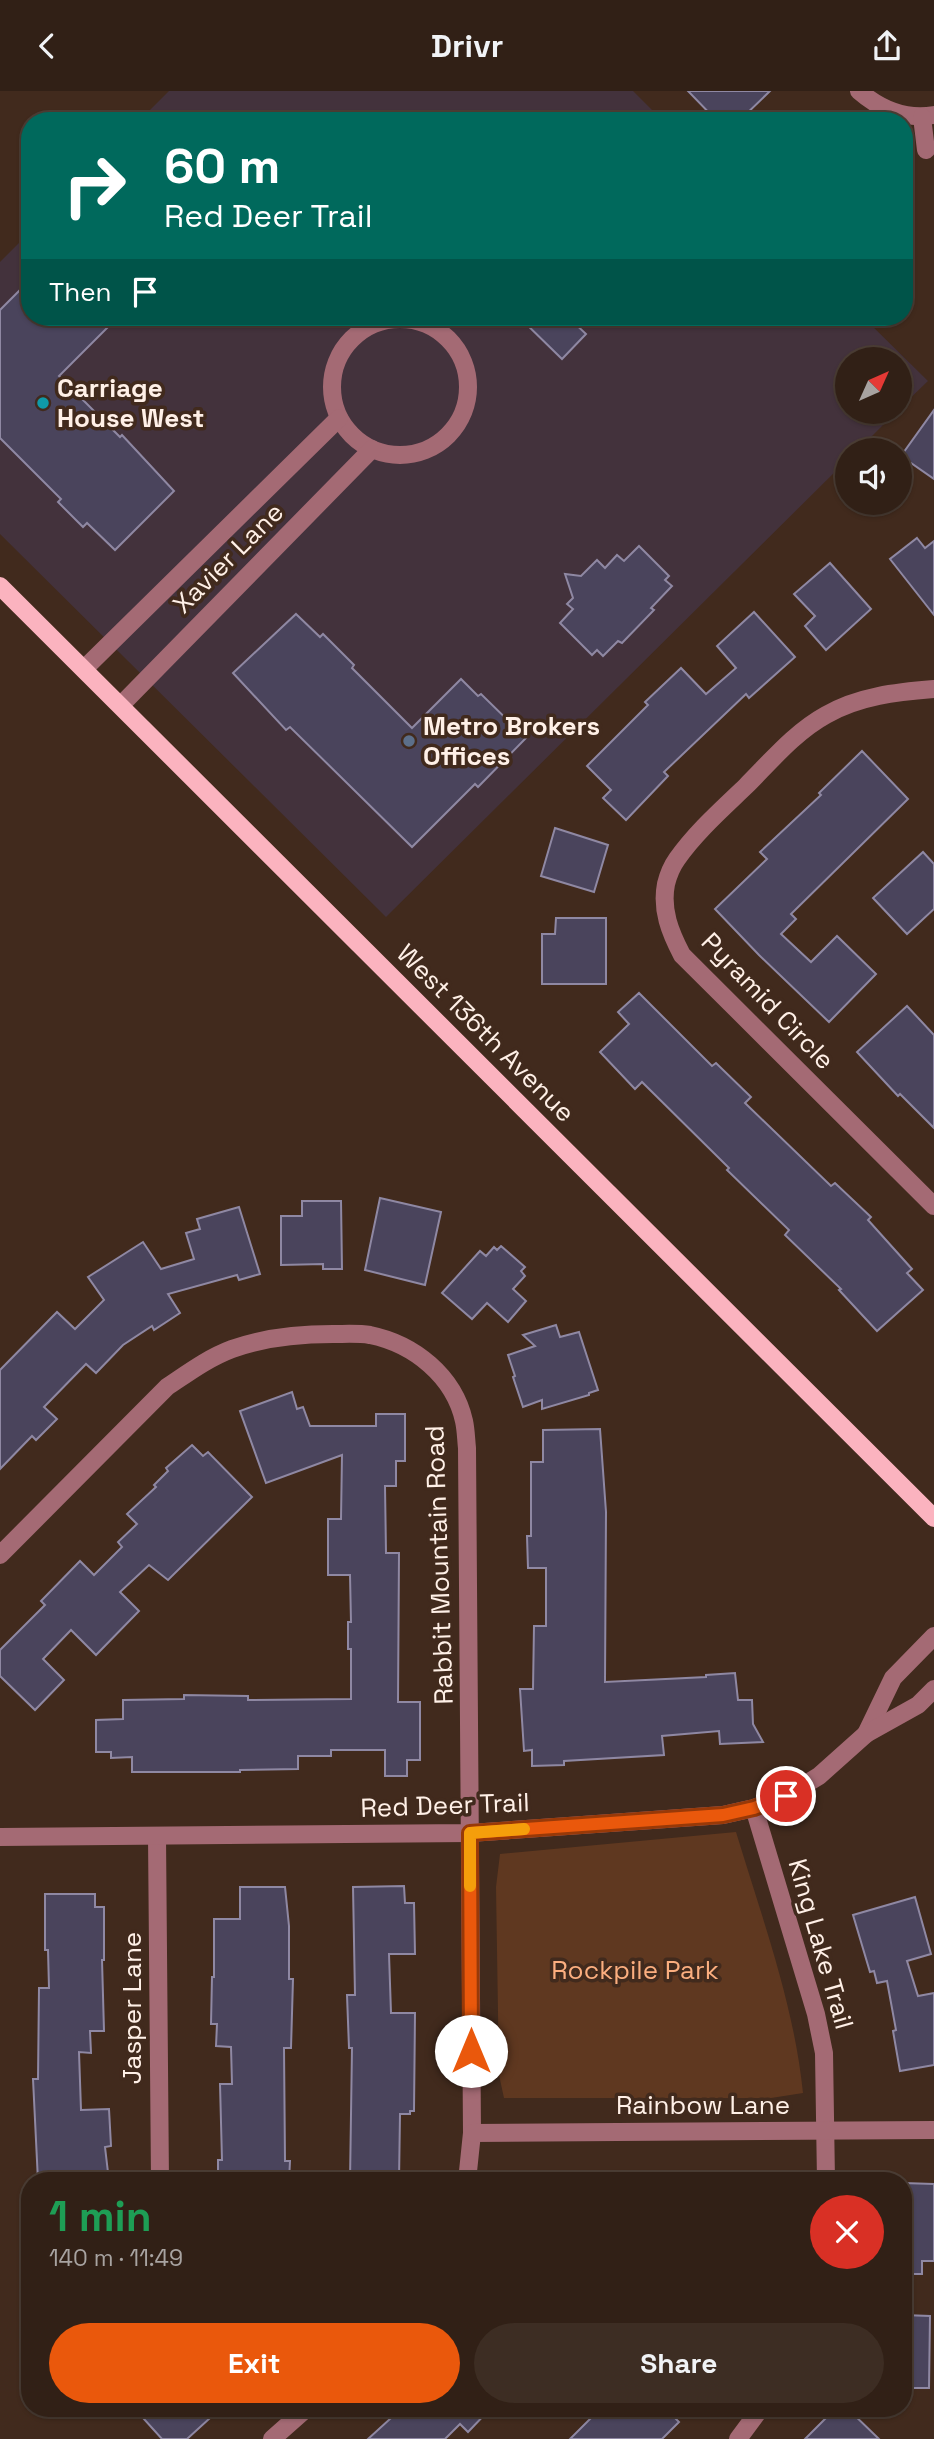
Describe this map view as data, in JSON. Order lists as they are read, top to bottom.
{
  "streets": {
    "main road": ["West 136th Avenue"],
    "street": [
      "Xavier Lane",
      "Pyramid Circle",
      "Rabbit Mountain Road",
      "Red Deer Trail",
      "King Lake Trail",
      "Jasper Lane",
      "Rainbow Lane"
    ]
  },
  "crossings": [
    ["Xavier Lane", "West 136th Avenue"],
    ["Rabbit Mountain Road", "Red Deer Trail"],
    ["Rabbit Mountain Road", "Rainbow Lane"],
    ["Red Deer Trail", "King Lake Trail"],
    ["Red Deer Trail", "Jasper Lane"],
    ["King Lake Trail", "Rainbow Lane"]
  ],
  "parks": ["Rockpile Park"],
  "places": ["Carriage House West", "Metro Brokers Offices"],
  "north": "top right",
  "page": {
    "header": "Drivr",
    "turn": ["60 m", "Red Deer Trail"],
    "then": "Then",
    "heading": ["1 min", "140 m · 11:49"],
    "buttons": ["Exit", "Share"]
  }
}
